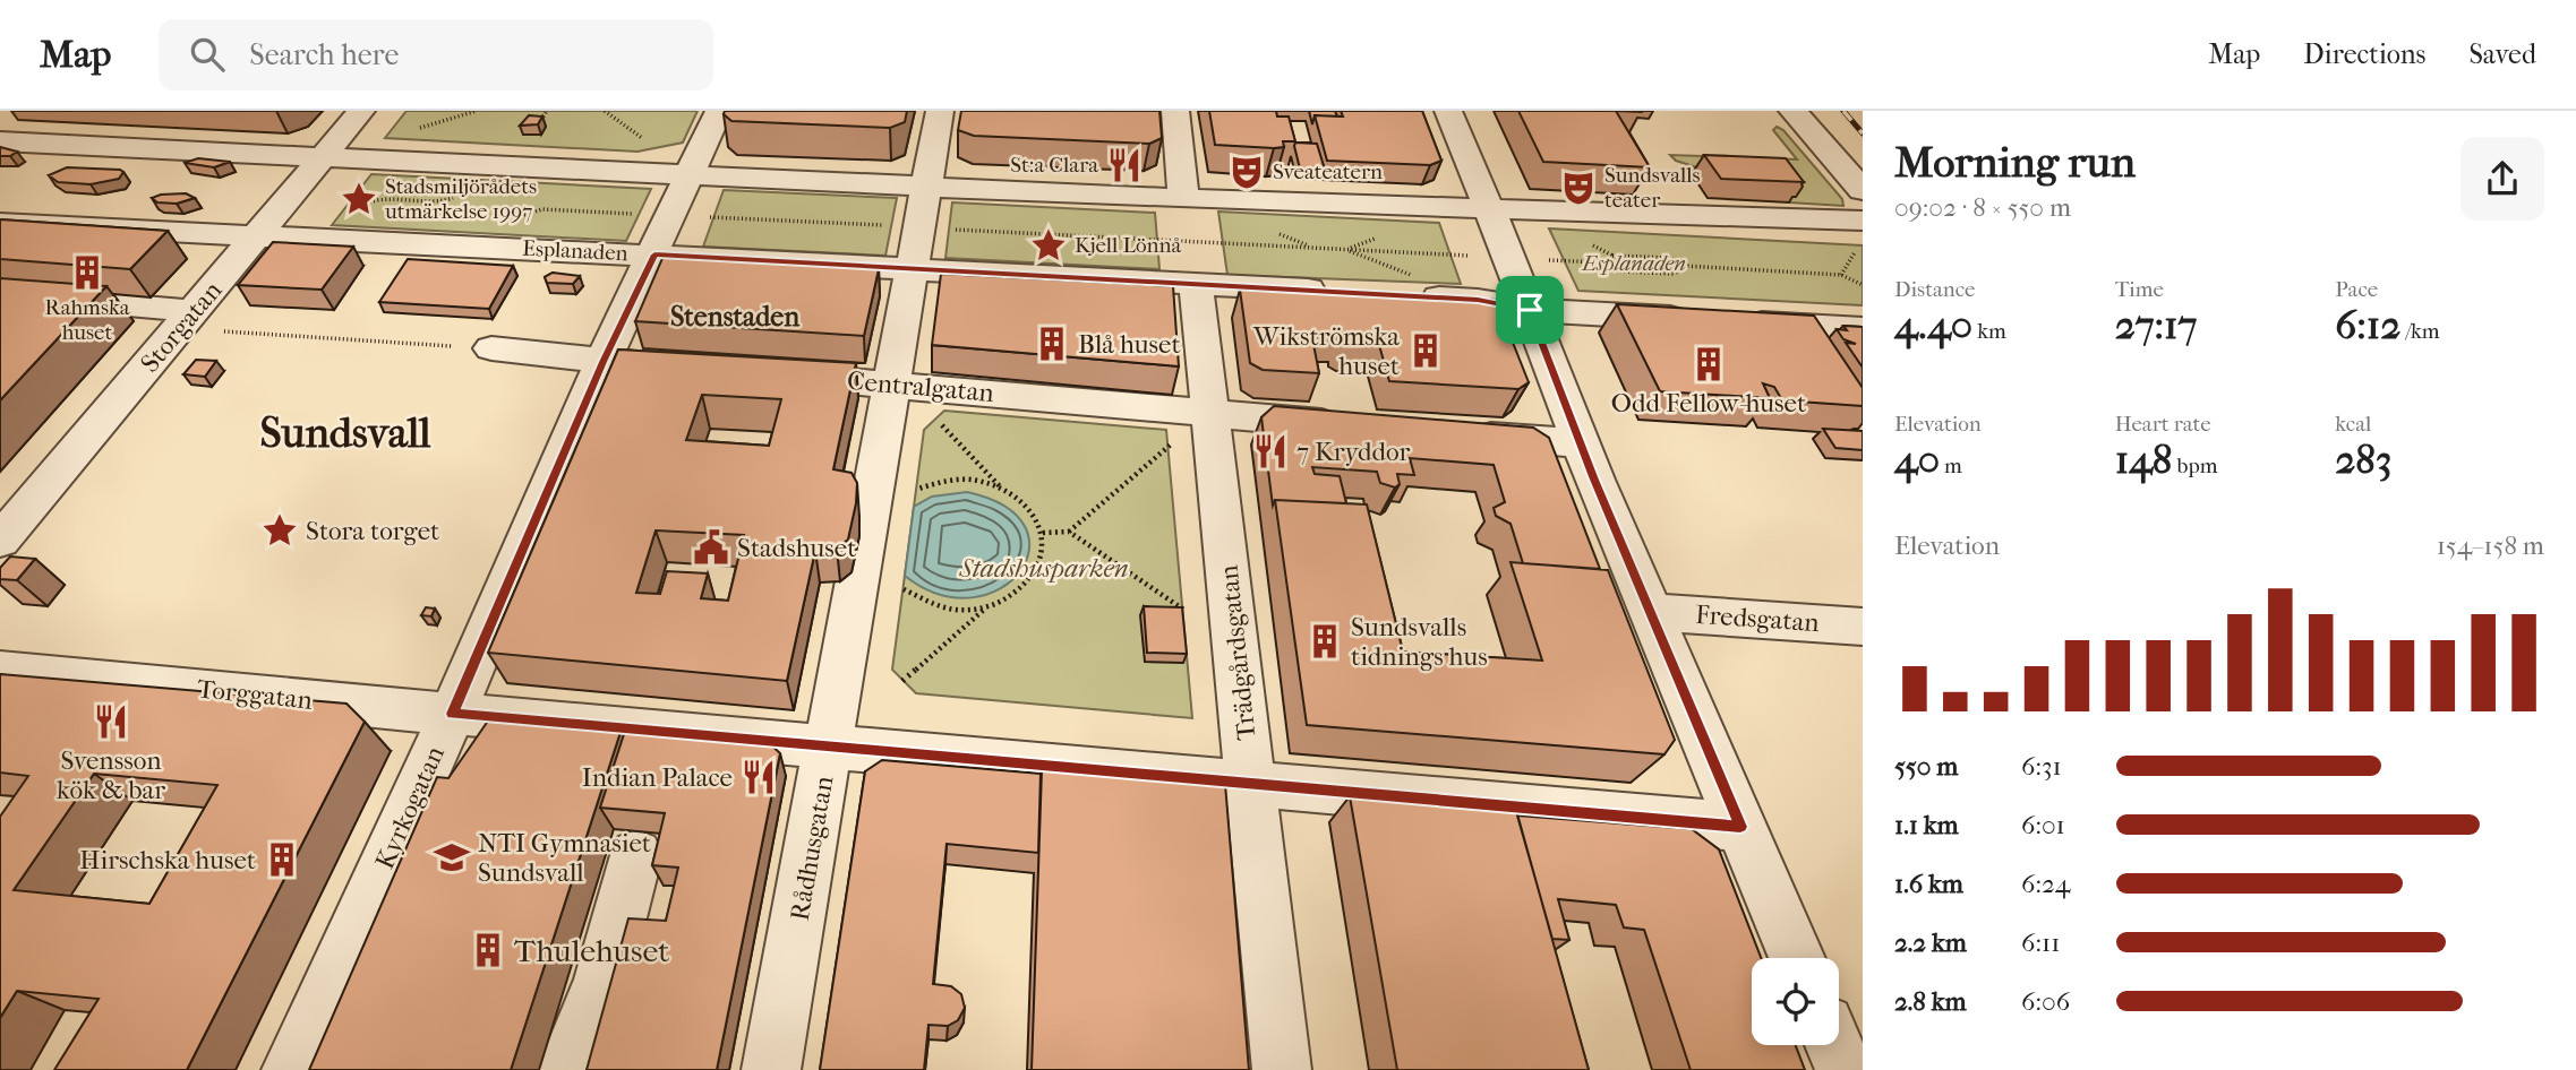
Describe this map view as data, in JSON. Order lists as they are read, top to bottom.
{
  "streets": {
    "street": [
      "Esplanaden",
      "Storgatan",
      "Centralgatan",
      "Fredsgatan",
      "Trädgårdsgatan",
      "Torggatan",
      "Kyrkogatan",
      "Rådhusgatan"
    ]
  },
  "crossings": [
    ["Esplanaden", "Storgatan"],
    ["Esplanaden", "Trädgårdsgatan"],
    ["Esplanaden", "Kyrkogatan"],
    ["Esplanaden", "Rådhusgatan"],
    ["Centralgatan", "Trädgårdsgatan"],
    ["Centralgatan", "Rådhusgatan"],
    ["Trädgårdsgatan", "Torggatan"],
    ["Torggatan", "Kyrkogatan"],
    ["Torggatan", "Rådhusgatan"]
  ],
  "districts": ["Stenstaden", "Sundsvall"],
  "parks": ["Esplanaden", "Stadshusparken"],
  "places": {
    "restaurant": [
      "St:a Clara",
      "7 Kryddor",
      "Svensson kök & bar",
      "Indian Palace"
    ],
    "theatre": ["Sveateatern", "Sundsvalls teater"],
    "place": ["Stadsmiljörådets utmärkelse 1997", "Kjell Lönnå", "Stora torget"],
    "building": [
      "Rahmska huset",
      "Blå huset",
      "Wikströmska huset",
      "Odd Fellow-huset",
      "Sundsvalls tidnings hus",
      "Hirschska huset",
      "Thulehuset"
    ],
    "public building": ["Stadshuset"],
    "school or university": ["NTI Gymnasiet Sundsvall"]
  },
  "page": {
    "header": "Map",
    "search": "Search here",
    "nav": ["Map", "Directions", "Saved"],
    "heading": ["Morning run", "09:02 · 8 × 550 m"],
    "stats": [
      ["Distance", "4.40 km"],
      ["Time", "27:17"],
      ["Pace", "6:12 /km"],
      ["Elevation", "40 m"],
      ["Heart rate", "148 bpm"],
      ["kcal", "283"]
    ],
    "chart": ["Elevation", "154–158 m"],
    "list": [
      {
        "name": "550 m",
        "note": "6:31"
      },
      {
        "name": "1.1 km",
        "note": "6:01"
      },
      {
        "name": "1.6 km",
        "note": "6:24"
      },
      {
        "name": "2.2 km",
        "note": "6:11"
      },
      {
        "name": "2.8 km",
        "note": "6:06"
      }
    ]
  }
}
